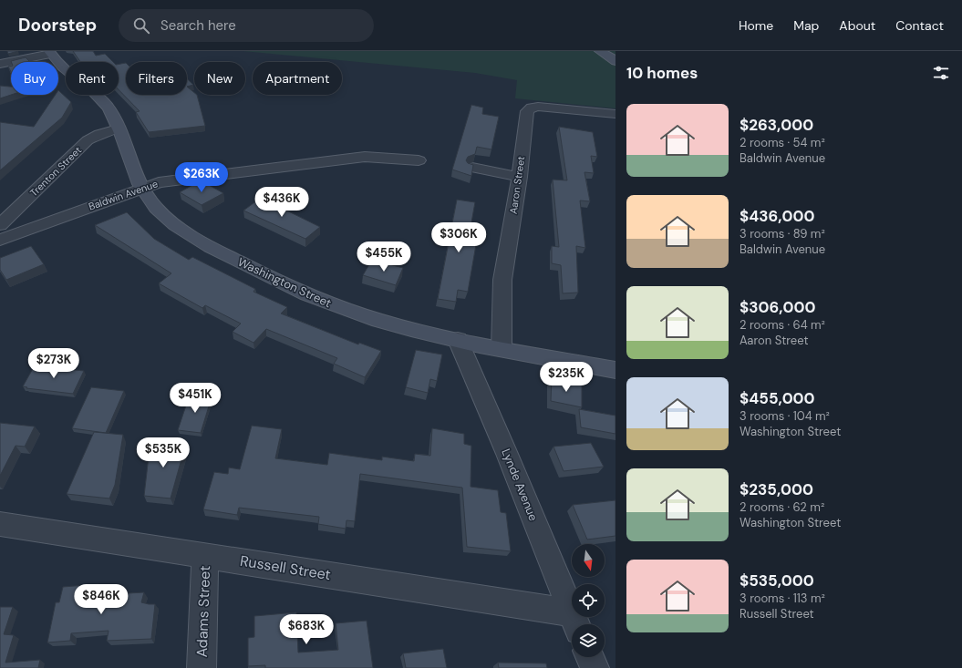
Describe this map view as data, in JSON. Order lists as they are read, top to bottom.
{
  "streets": {
    "main road": ["Washington Street"],
    "street": [
      "Trenton Street",
      "Aaron Street",
      "Baldwin Avenue",
      "Lynde Avenue",
      "Russell Street",
      "Adams Street"
    ]
  },
  "crossings": [
    ["Trenton Street", "Washington Street"],
    ["Aaron Street", "Washington Street"],
    ["Baldwin Avenue", "Washington Street"],
    ["Washington Street", "Lynde Avenue"],
    ["Lynde Avenue", "Russell Street"],
    ["Russell Street", "Adams Street"]
  ],
  "north": "bottom",
  "page": {
    "header": "Doorstep",
    "search": "Search here",
    "nav": [
      "Home",
      "Map",
      "About",
      "Contact"
    ],
    "heading": "10 homes",
    "chip": [
      "Buy",
      "Rent",
      "Filters",
      "New",
      "Apartment"
    ],
    "list": [
      {
        "name": "$263,000",
        "note": "2 rooms · 54 m² · Baldwin Avenue"
      },
      {
        "name": "$436,000",
        "note": "3 rooms · 89 m² · Baldwin Avenue"
      },
      {
        "name": "$306,000",
        "note": "2 rooms · 64 m² · Aaron Street"
      },
      {
        "name": "$455,000",
        "note": "3 rooms · 104 m² · Washington Street"
      },
      {
        "name": "$235,000",
        "note": "2 rooms · 62 m² · Washington Street"
      },
      {
        "name": "$535,000",
        "note": "3 rooms · 113 m² · Russell Street"
      }
    ],
    "price": [
      "$263K",
      "$436K",
      "$306K",
      "$455K",
      "$273K",
      "$235K",
      "$451K",
      "$535K",
      "$846K",
      "$683K"
    ]
  }
}
